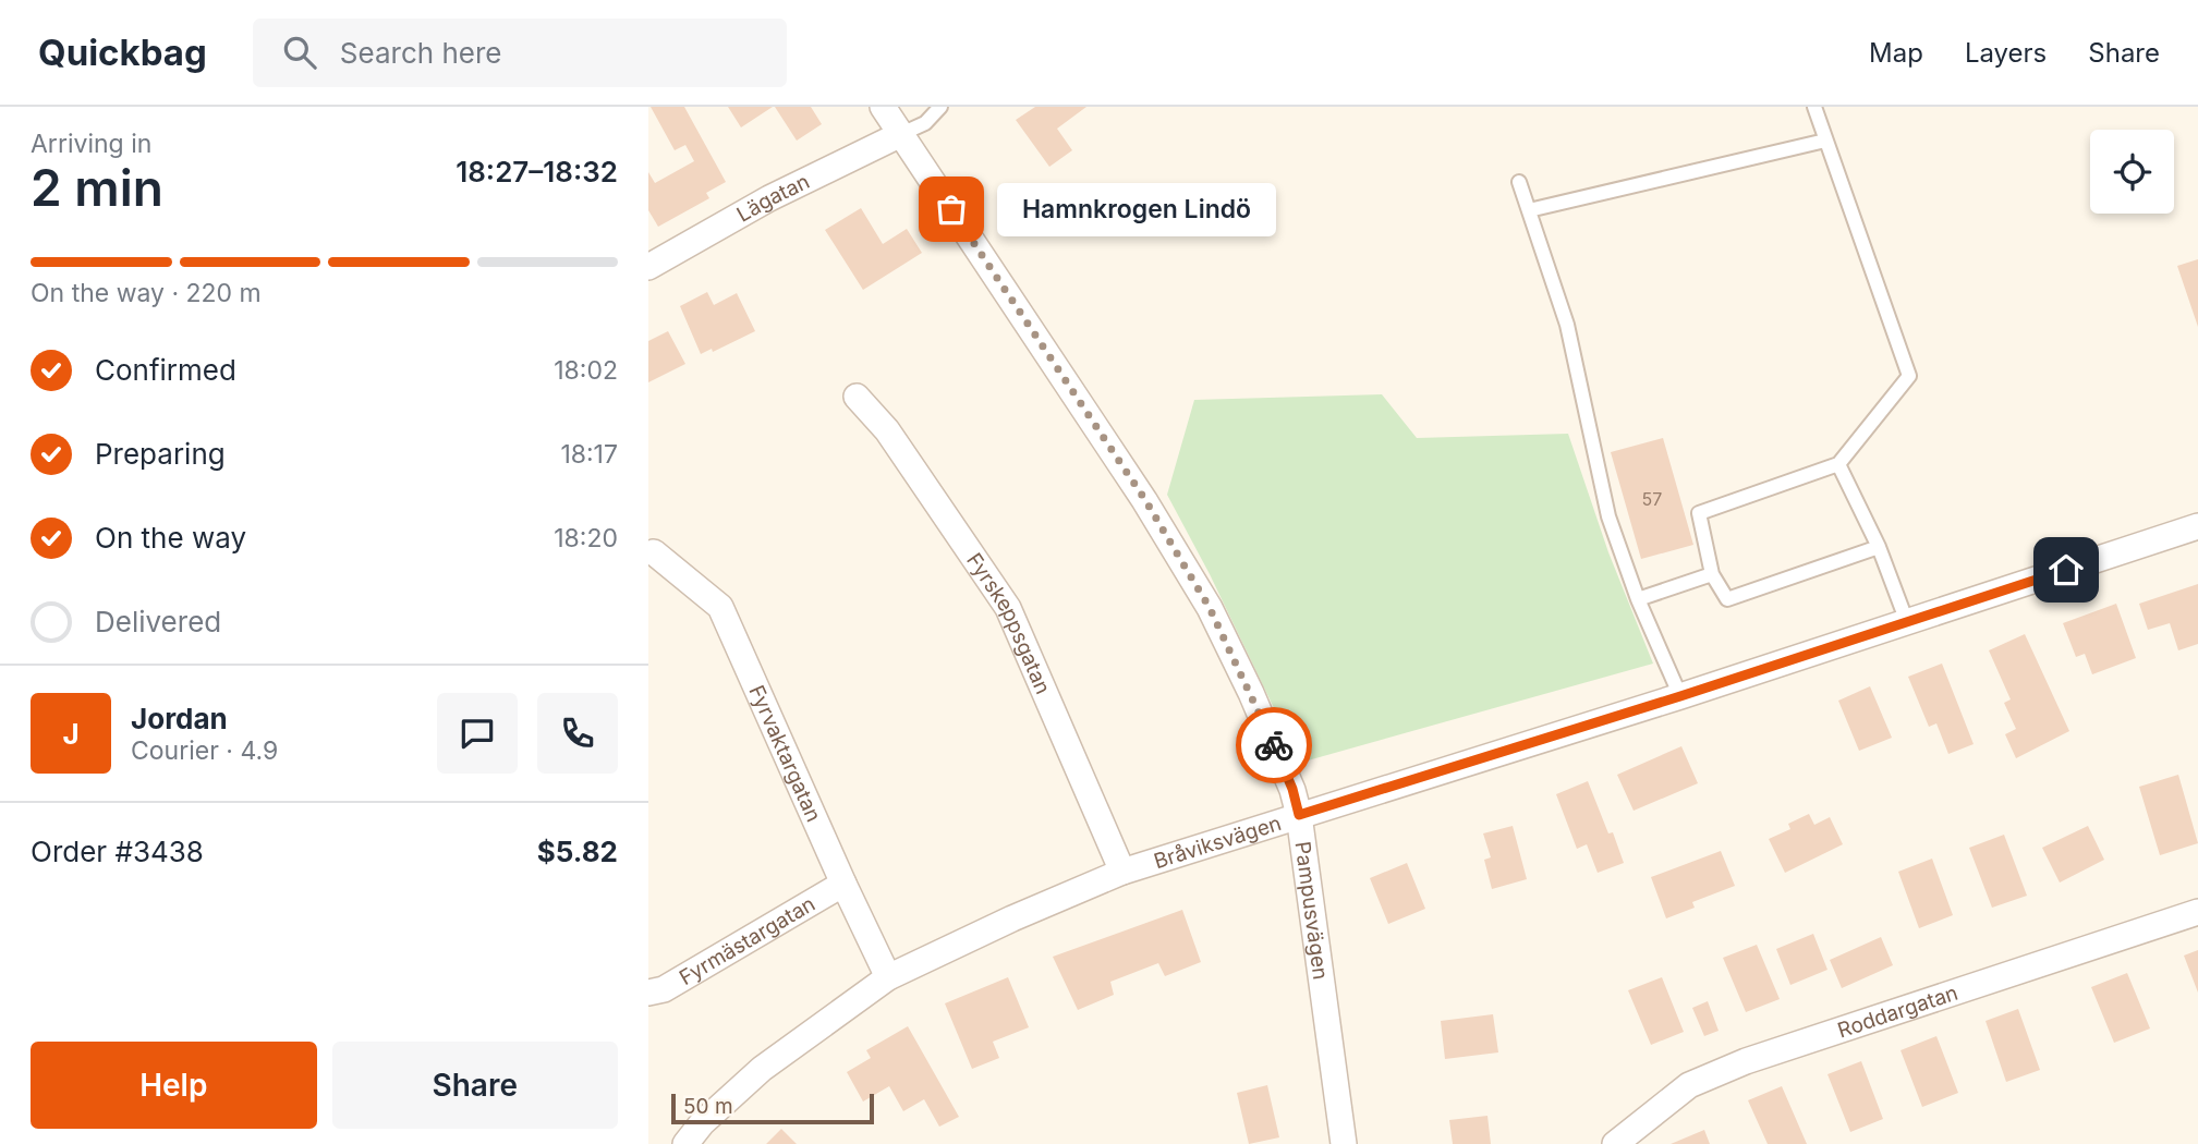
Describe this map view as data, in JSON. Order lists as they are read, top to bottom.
{
  "streets": {
    "street": [
      "Lägatan",
      "Fyrskeppsgatan",
      "Fyrvaktargatan",
      "Bråviksvägen",
      "Pampusvägen",
      "Fyrmästargatan",
      "Roddargatan"
    ]
  },
  "crossings": [
    ["Lägatan", "Pampusvägen"],
    ["Fyrskeppsgatan", "Bråviksvägen"],
    ["Fyrvaktargatan", "Bråviksvägen"],
    ["Fyrvaktargatan", "Fyrmästargatan"],
    ["Bråviksvägen", "Pampusvägen"]
  ],
  "places": ["Hamnkrogen Lindö"],
  "house_numbers": ["57"],
  "scale_bar": "50 m",
  "page": {
    "header": "Quickbag",
    "search": "Search here",
    "nav": ["Map", "Layers", "Share"],
    "heading": ["2 min", "Arriving in", "18:27–18:32"],
    "panel": [
      "Jordan",
      "Courier · 4.9",
      "Order #3438",
      "$5.82"
    ],
    "bubble": "Hamnkrogen Lindö",
    "bar": "On the way · 220 m",
    "list": [
      ["Confirmed", "18:02"],
      ["Preparing", "18:17"],
      ["On the way", "18:20"],
      "Delivered"
    ],
    "round": "J",
    "buttons": ["Help", "Share"],
    "scale": "50 m"
  }
}
